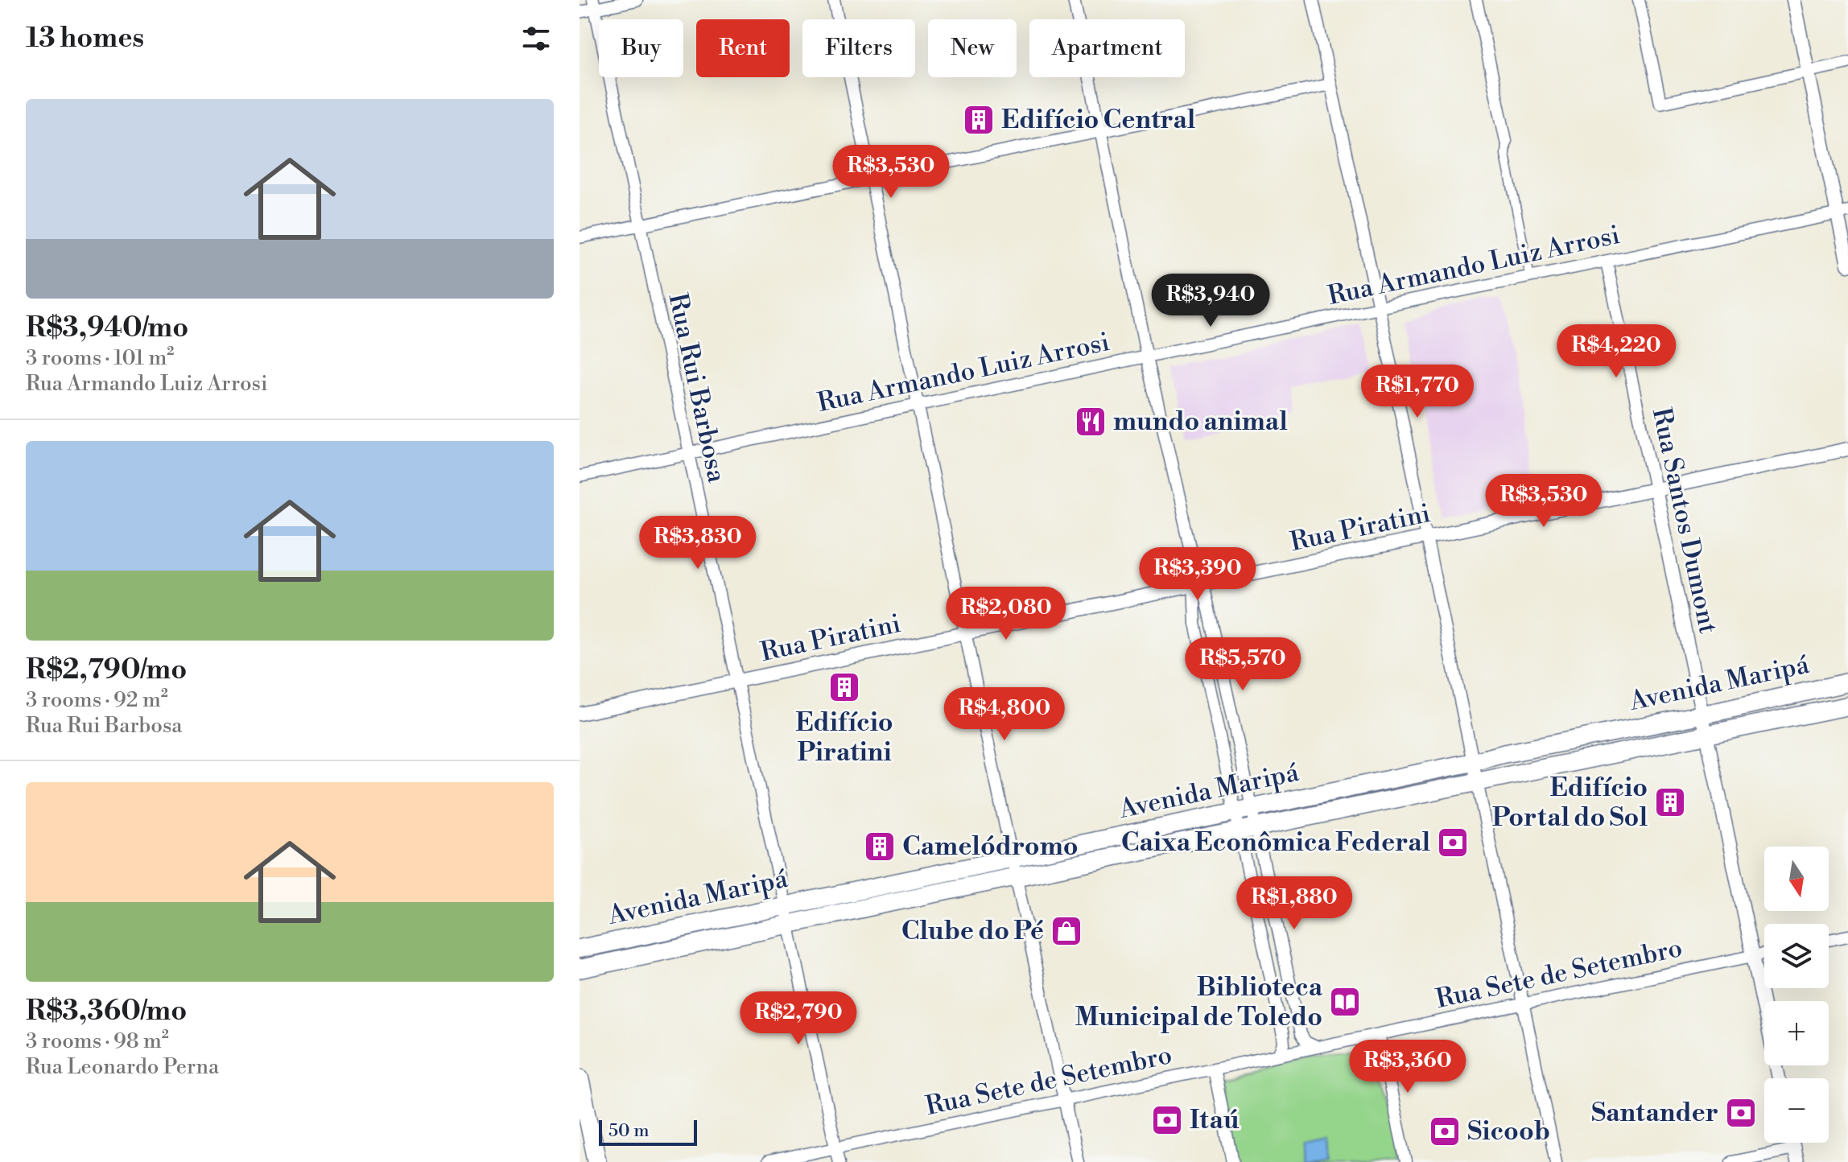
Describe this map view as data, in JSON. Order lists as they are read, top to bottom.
{
  "streets": {
    "main road": ["Avenida Maripá"],
    "street": [
      "Rua Armando Luiz Arrosi",
      "Rua Rui Barbosa",
      "Rua Santos Dumont",
      "Rua Piratini",
      "Rua Sete de Setembro"
    ]
  },
  "crossings": [
    ["Rua Armando Luiz Arrosi", "Rua Rui Barbosa"],
    ["Rua Armando Luiz Arrosi", "Rua Santos Dumont"],
    ["Rua Rui Barbosa", "Rua Piratini"],
    ["Rua Rui Barbosa", "Avenida Maripá"],
    ["Rua Rui Barbosa", "Rua Sete de Setembro"],
    ["Rua Santos Dumont", "Rua Piratini"],
    ["Rua Santos Dumont", "Avenida Maripá"]
  ],
  "places": {
    "building": [
      "Edifício Central",
      "Edifício Piratini",
      "Edifício Portal do Sol",
      "Camelódromo"
    ],
    "restaurant": ["mundo animal"],
    "bank": [
      "Caixa Econômica Federal",
      "Santander",
      "Itaú",
      "Sicoob"
    ],
    "shop": ["Clube do Pé"],
    "library": ["Biblioteca Municipal de Toledo"]
  },
  "scale_bar": "50 m",
  "north": "bottom",
  "page": {
    "heading": "13 homes",
    "chip": [
      "Buy",
      "Rent",
      "Filters",
      "New",
      "Apartment"
    ],
    "list": [
      {
        "name": "R$3,940/mo",
        "note": "3 rooms · 101 m² · Rua Armando Luiz Arrosi"
      },
      {
        "name": "R$2,790/mo",
        "note": "3 rooms · 92 m² · Rua Rui Barbosa"
      },
      {
        "name": "R$3,360/mo",
        "note": "3 rooms · 98 m² · Rua Leonardo Perna"
      }
    ],
    "price": [
      "R$3,530",
      "R$3,940",
      "R$4,220",
      "R$1,770",
      "R$3,530",
      "R$3,830",
      "R$3,390",
      "R$2,080",
      "R$5,570",
      "R$4,800",
      "R$1,880",
      "R$2,790",
      "R$3,360"
    ],
    "map_buttons": ["+", "−"],
    "scale": "50 m"
  }
}
